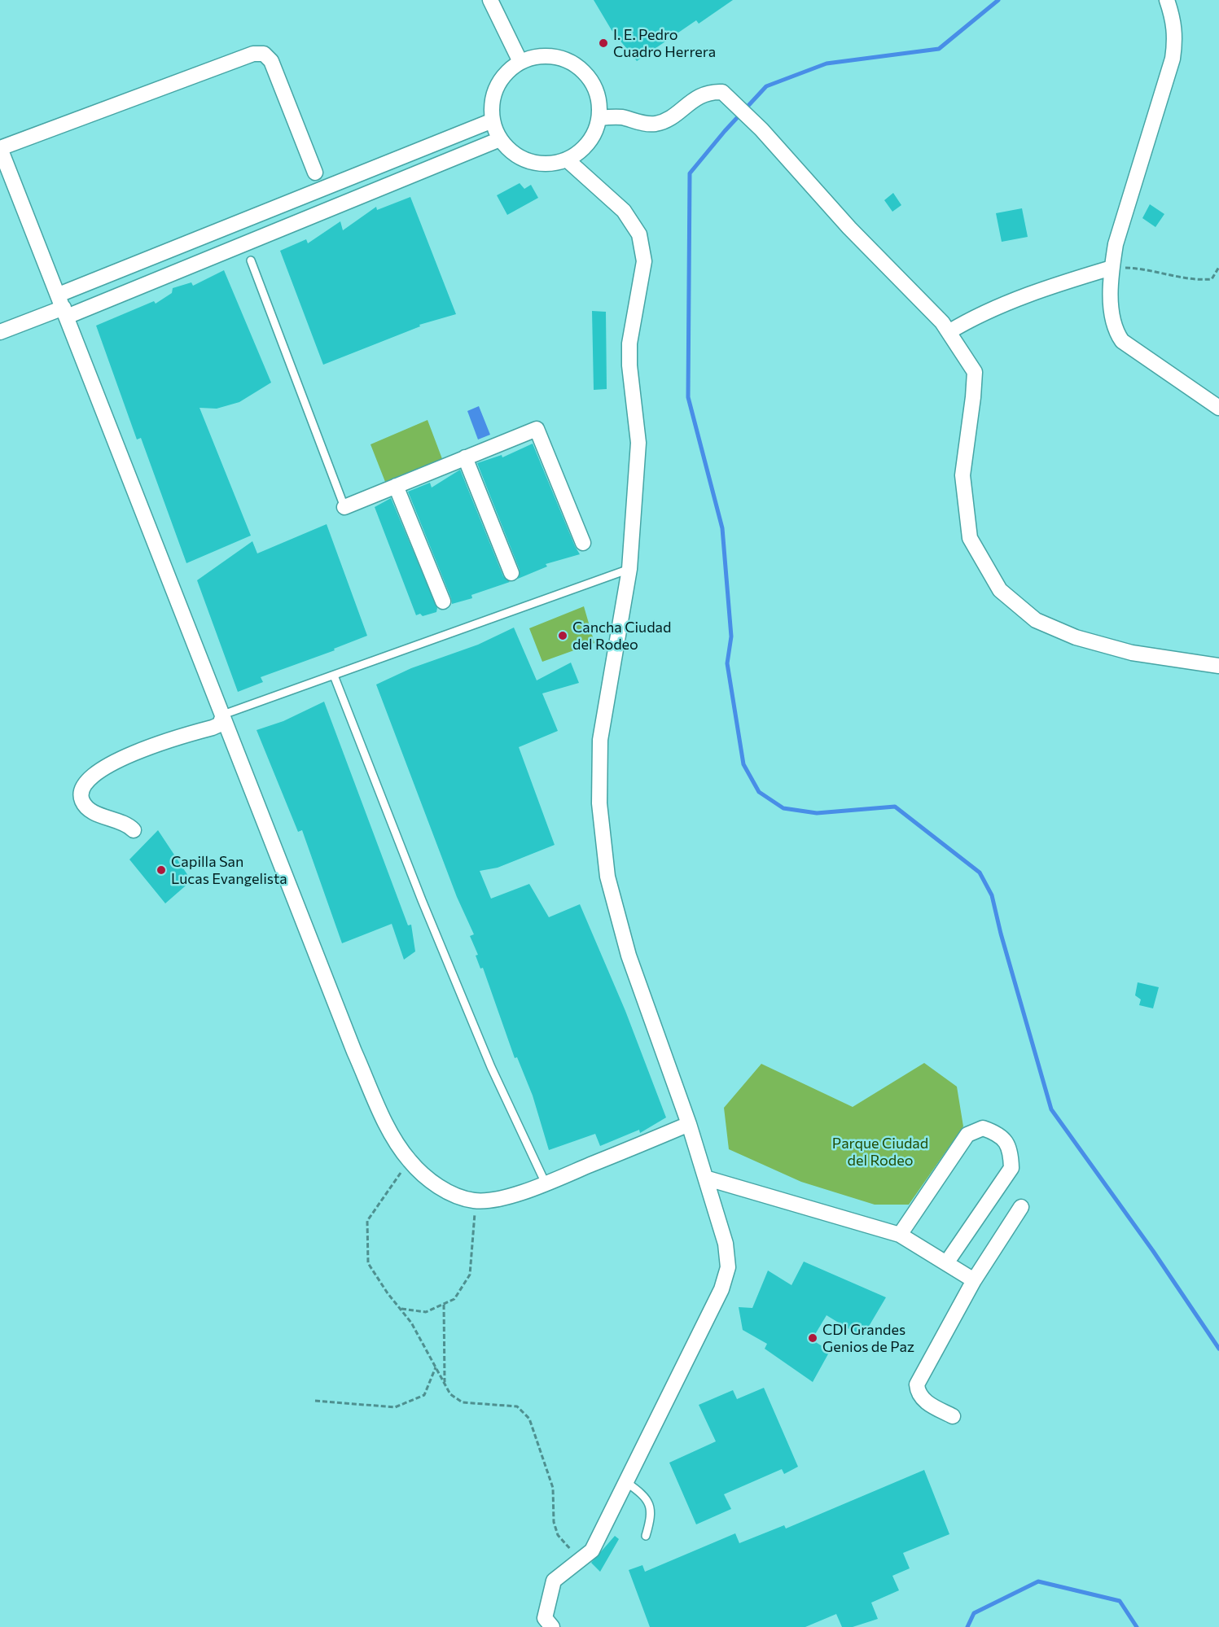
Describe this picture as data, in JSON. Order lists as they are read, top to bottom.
{
  "parks": ["Parque Ciudad del Rodeo"],
  "places": [
    "I. E. Pedro Cuadro Herrera",
    "Cancha Ciudad del Rodeo",
    "Capilla San Lucas Evangelista",
    "CDI Grandes Genios de Paz"
  ]
}
